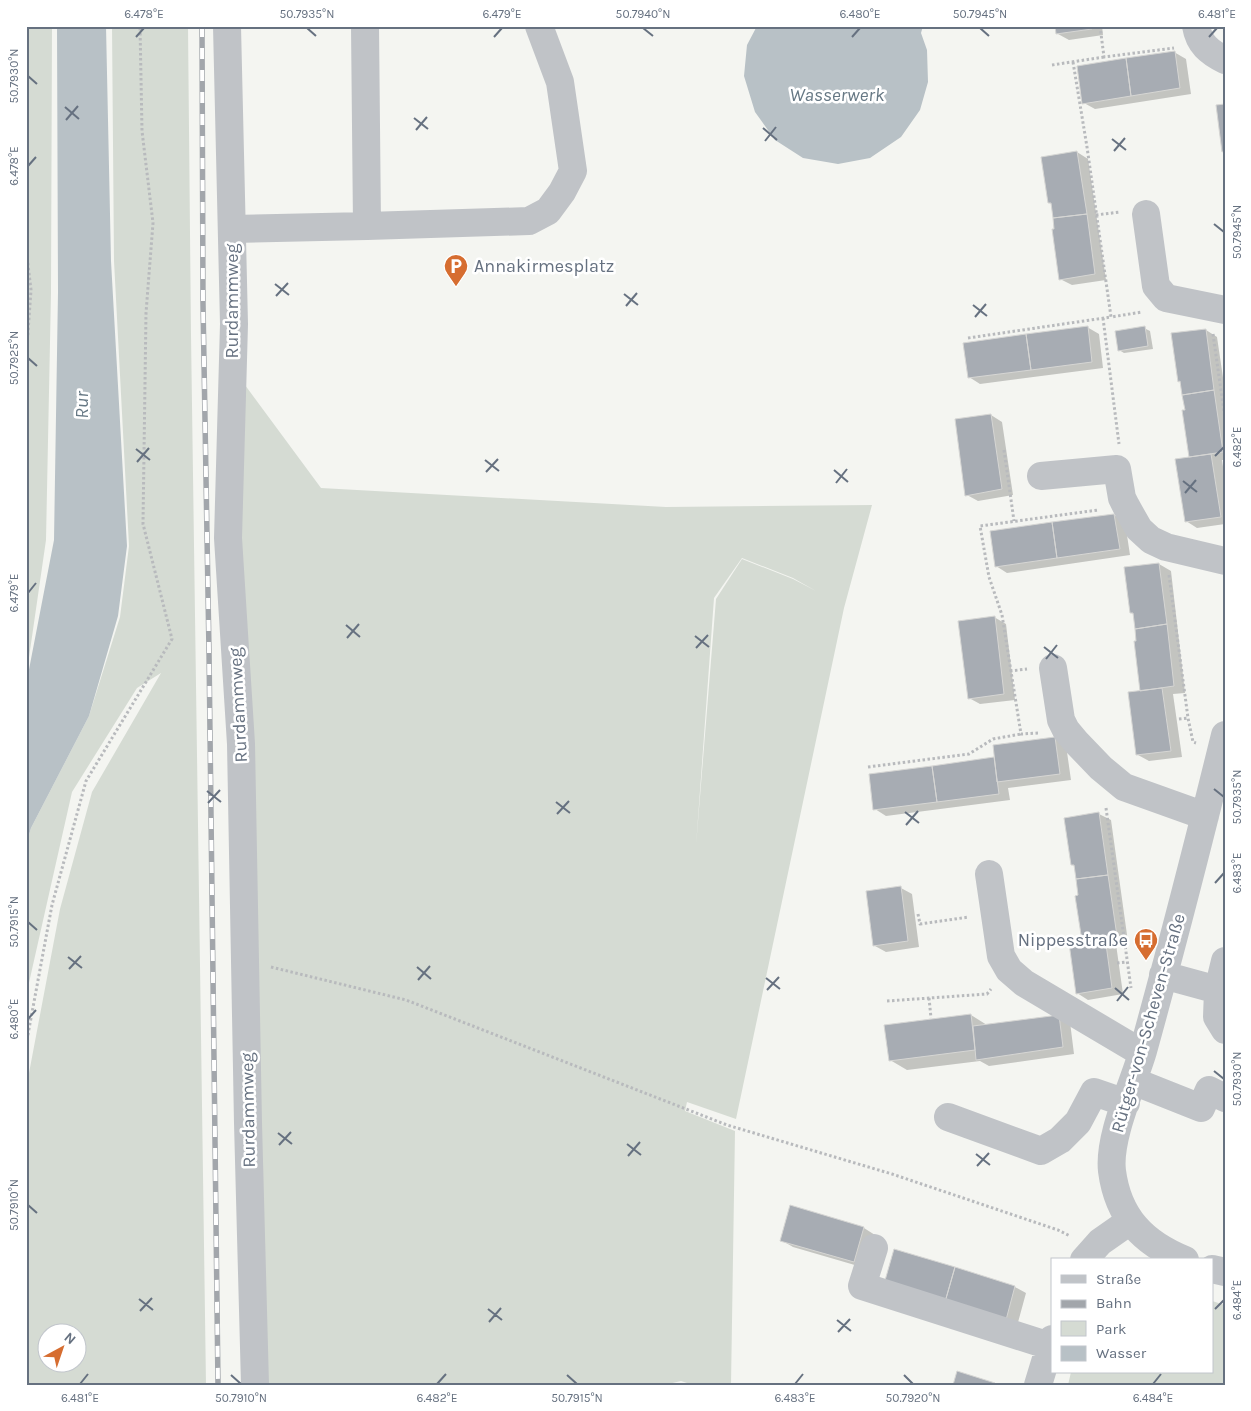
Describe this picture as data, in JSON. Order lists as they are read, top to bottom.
{
  "streets": {
    "street": ["Rurdammweg", "Rütger-von-Scheven-Straße"]
  },
  "water": ["Wasserwerk", "Rur"],
  "places": {
    "parking": ["Annakirmesplatz"],
    "bus stop": ["Nippesstraße"]
  },
  "legend": [
    "Straße",
    "Bahn",
    "Park",
    "Wasser"
  ],
  "north": "top right",
  "coordinates": [
    "6.478°E",
    "50.7935°N",
    "6.479°E",
    "50.7940°N",
    "6.480°E",
    "50.7945°N",
    "6.481°E",
    "50.7930°N",
    "50.7925°N",
    "6.482°E",
    "6.483°E",
    "50.7915°N",
    "50.7910°N",
    "6.484°E",
    "50.7920°N"
  ]
}
